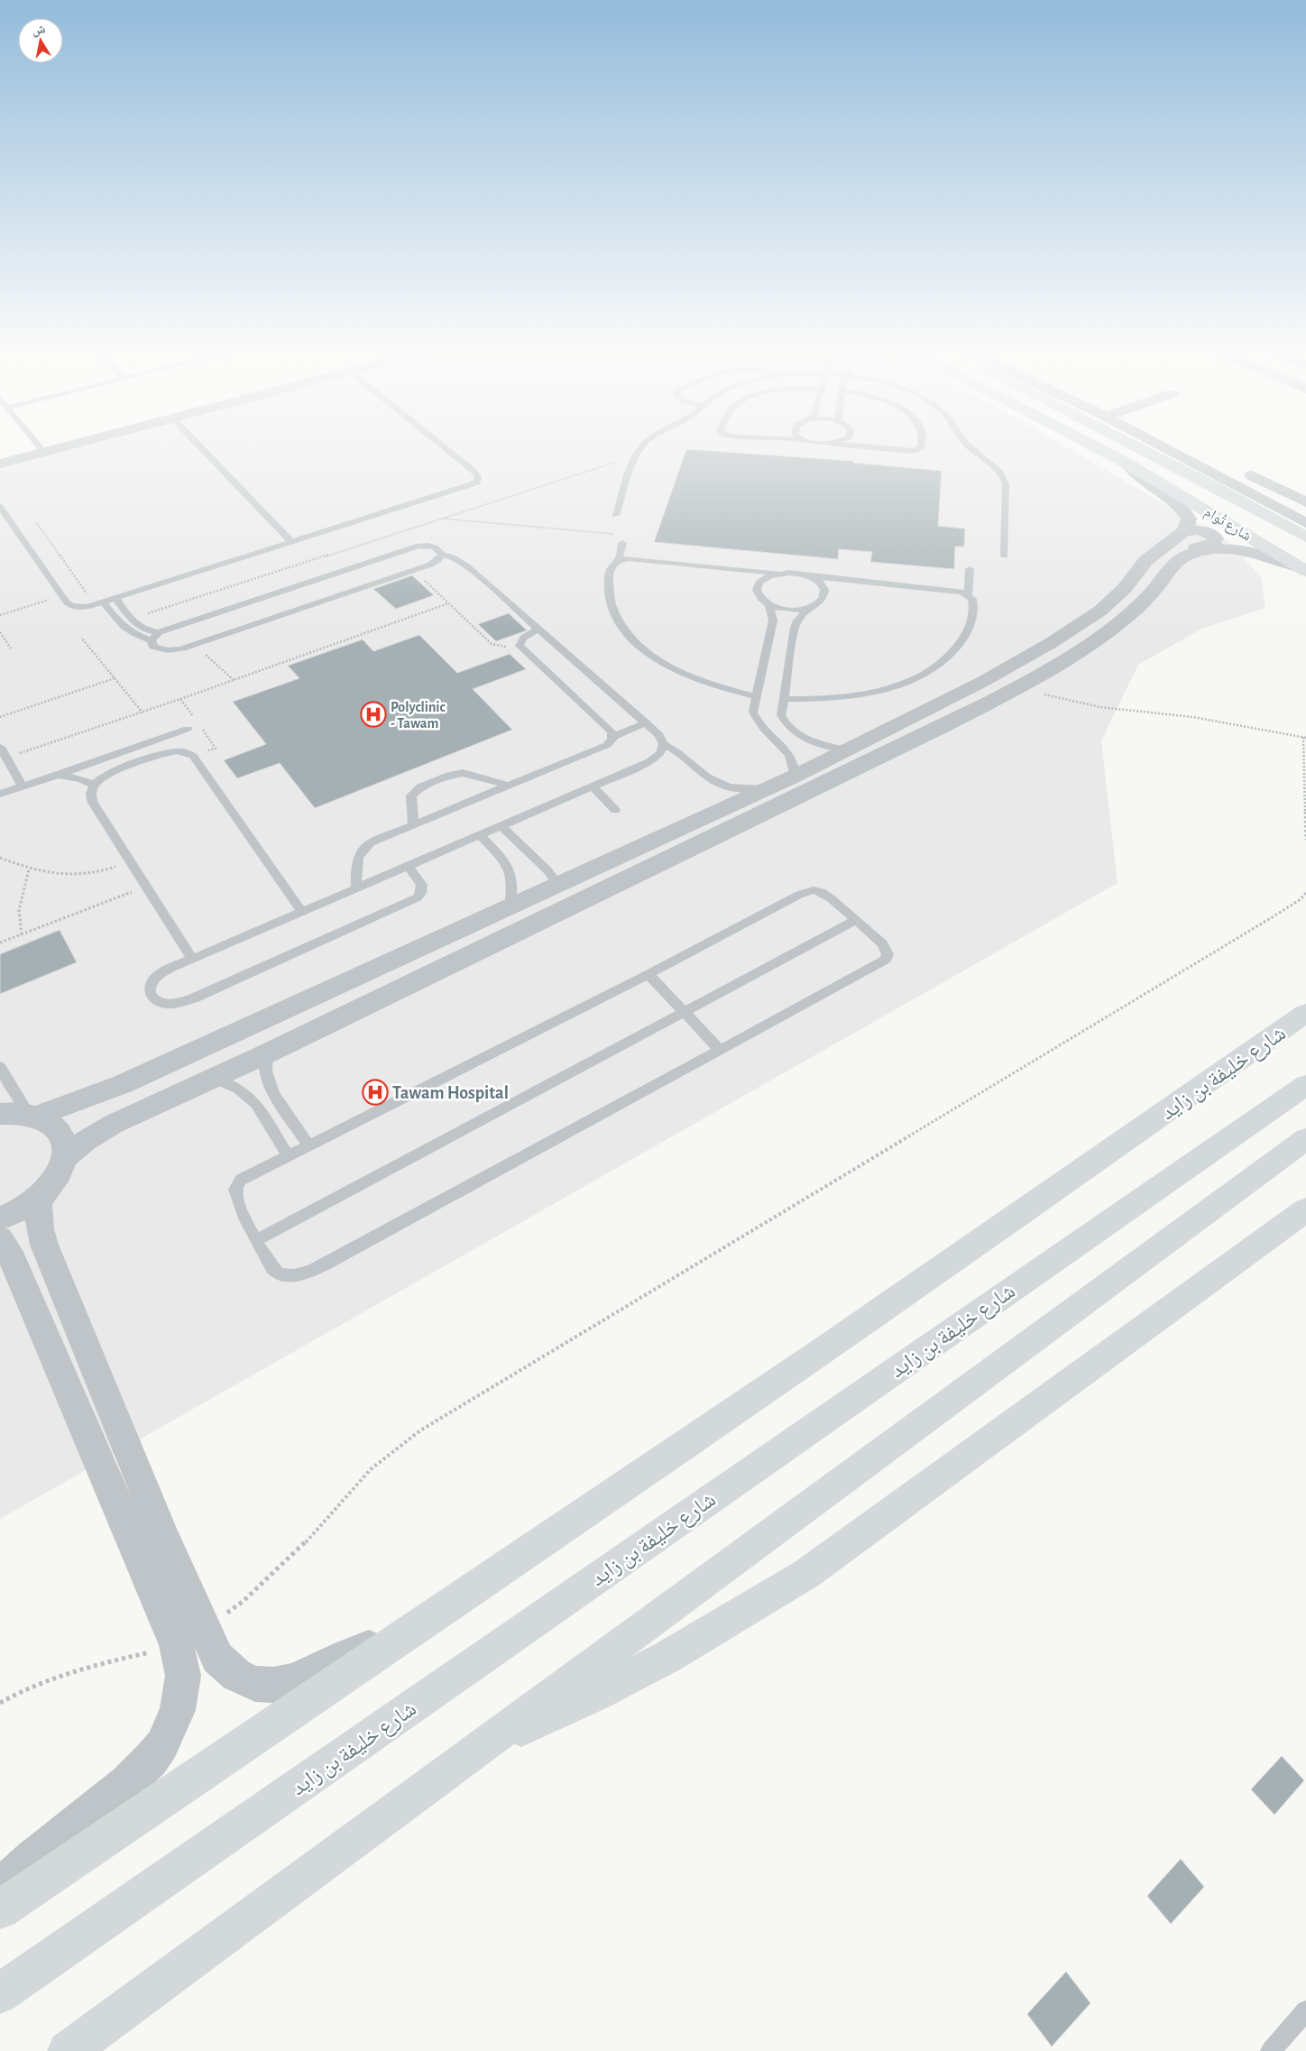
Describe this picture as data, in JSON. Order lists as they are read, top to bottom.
{
  "streets": {
    "main road": ["شارع تُوام", "شارع خليفة بن زايد"]
  },
  "places": {
    "hospital": ["Polyclinic - Tawam", "Tawam Hospital"]
  },
  "north": "top"
}
